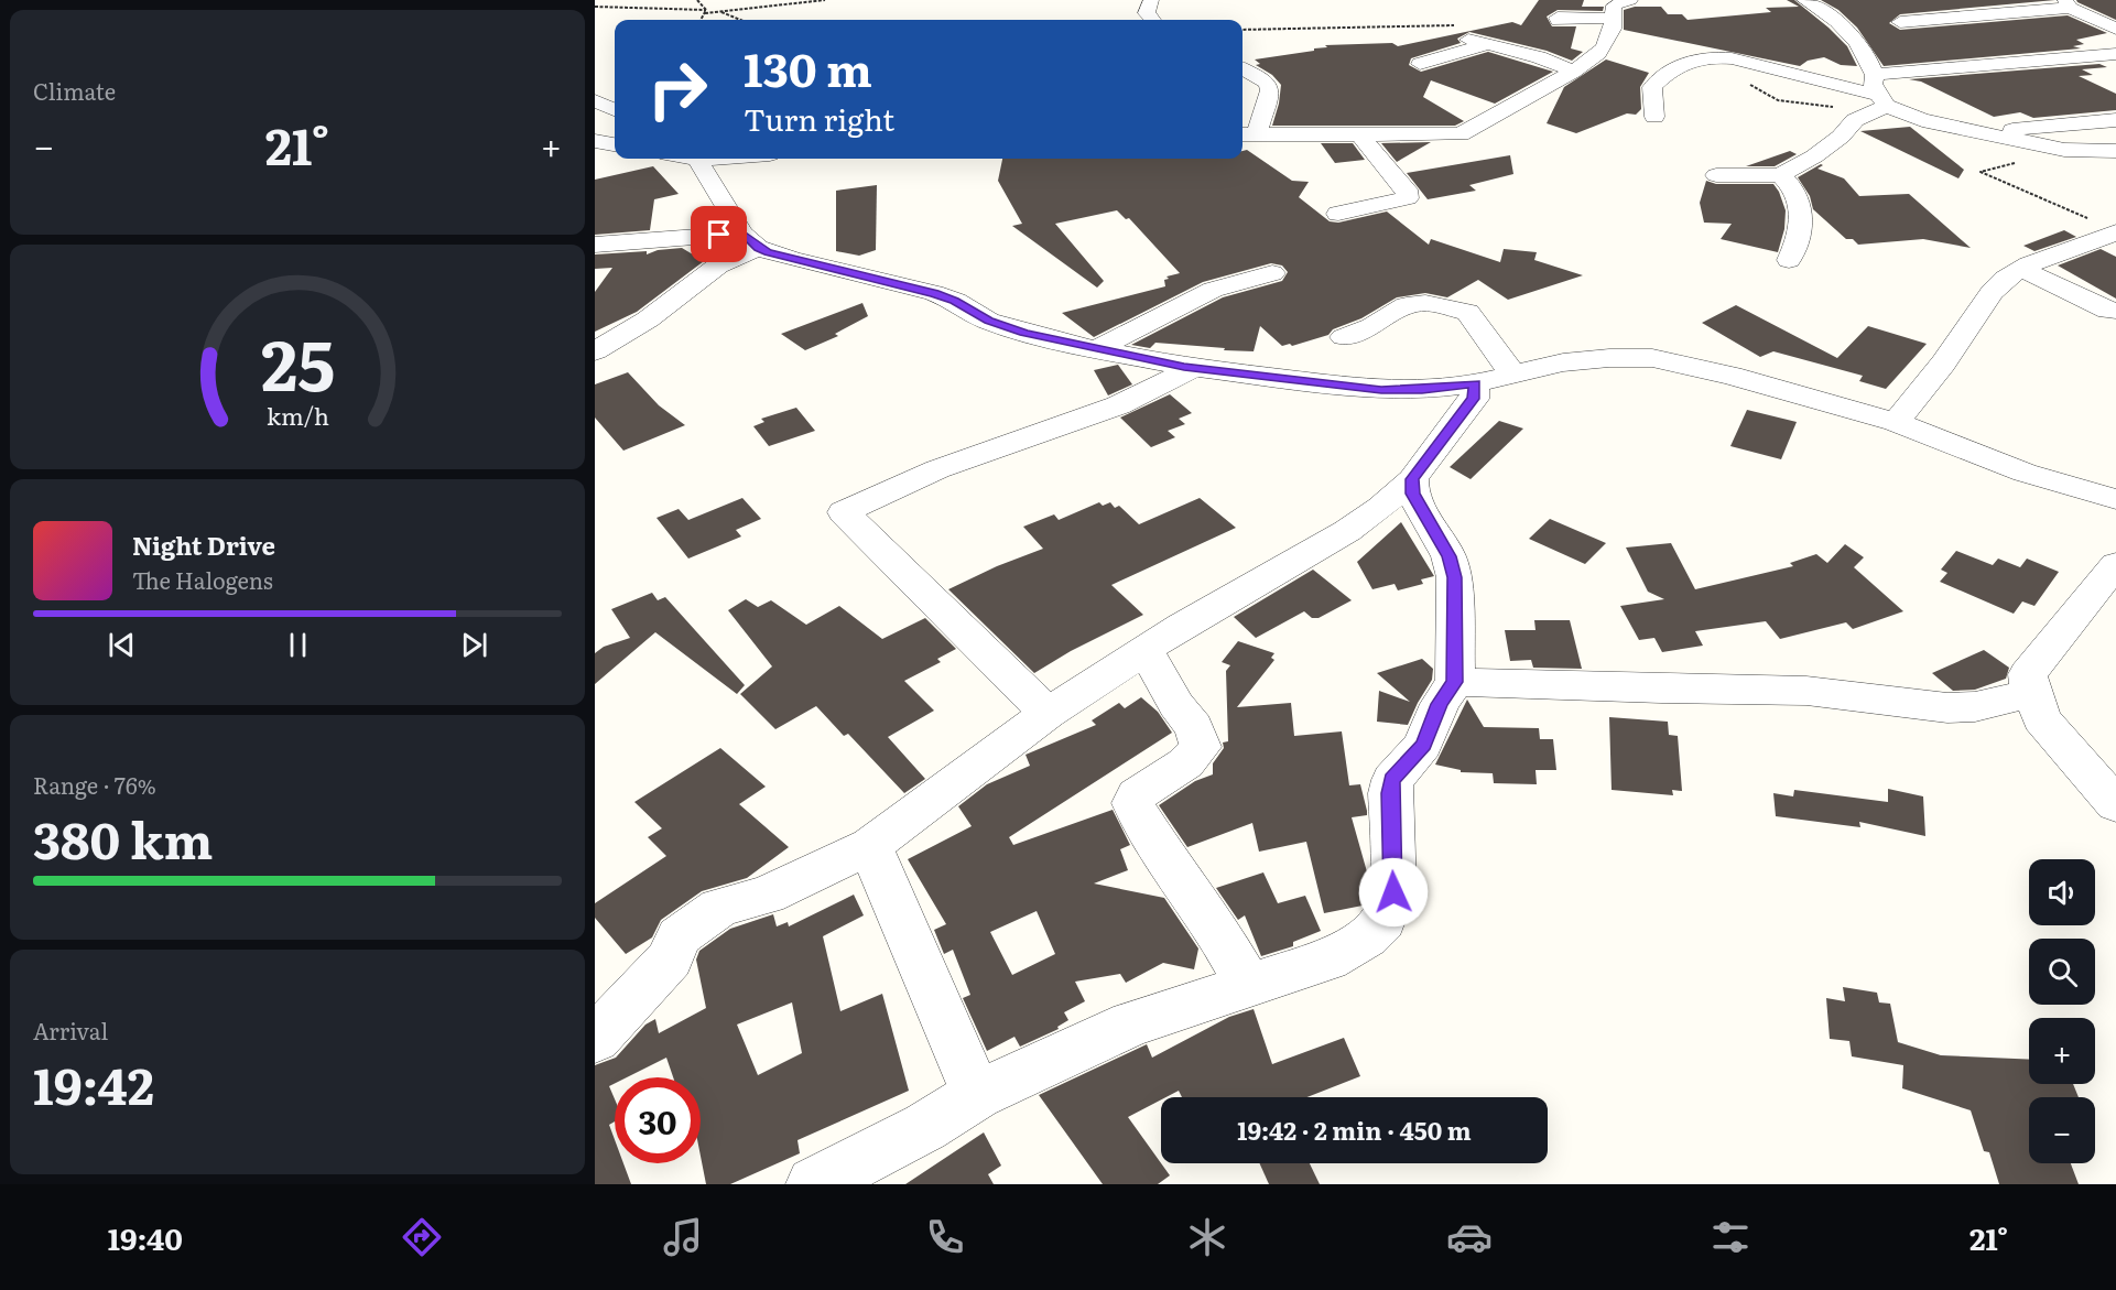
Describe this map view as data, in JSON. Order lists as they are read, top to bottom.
{
  "page": {
    "tile": [
      "Climate",
      ["Range · 76%", "380 km"],
      ["Arrival", "19:42"]
    ],
    "turn": ["130 m", "Turn right"],
    "heat": ["−", "21°", "+"],
    "song": ["Night Drive", "The Halogens"],
    "map_buttons": ["+", "−"],
    "limit": "30",
    "trip": "19:42 · 2 min · 450 m",
    "tabs": ["19:40", "21°"],
    "gauge": ["25", "km/h"]
  }
}
